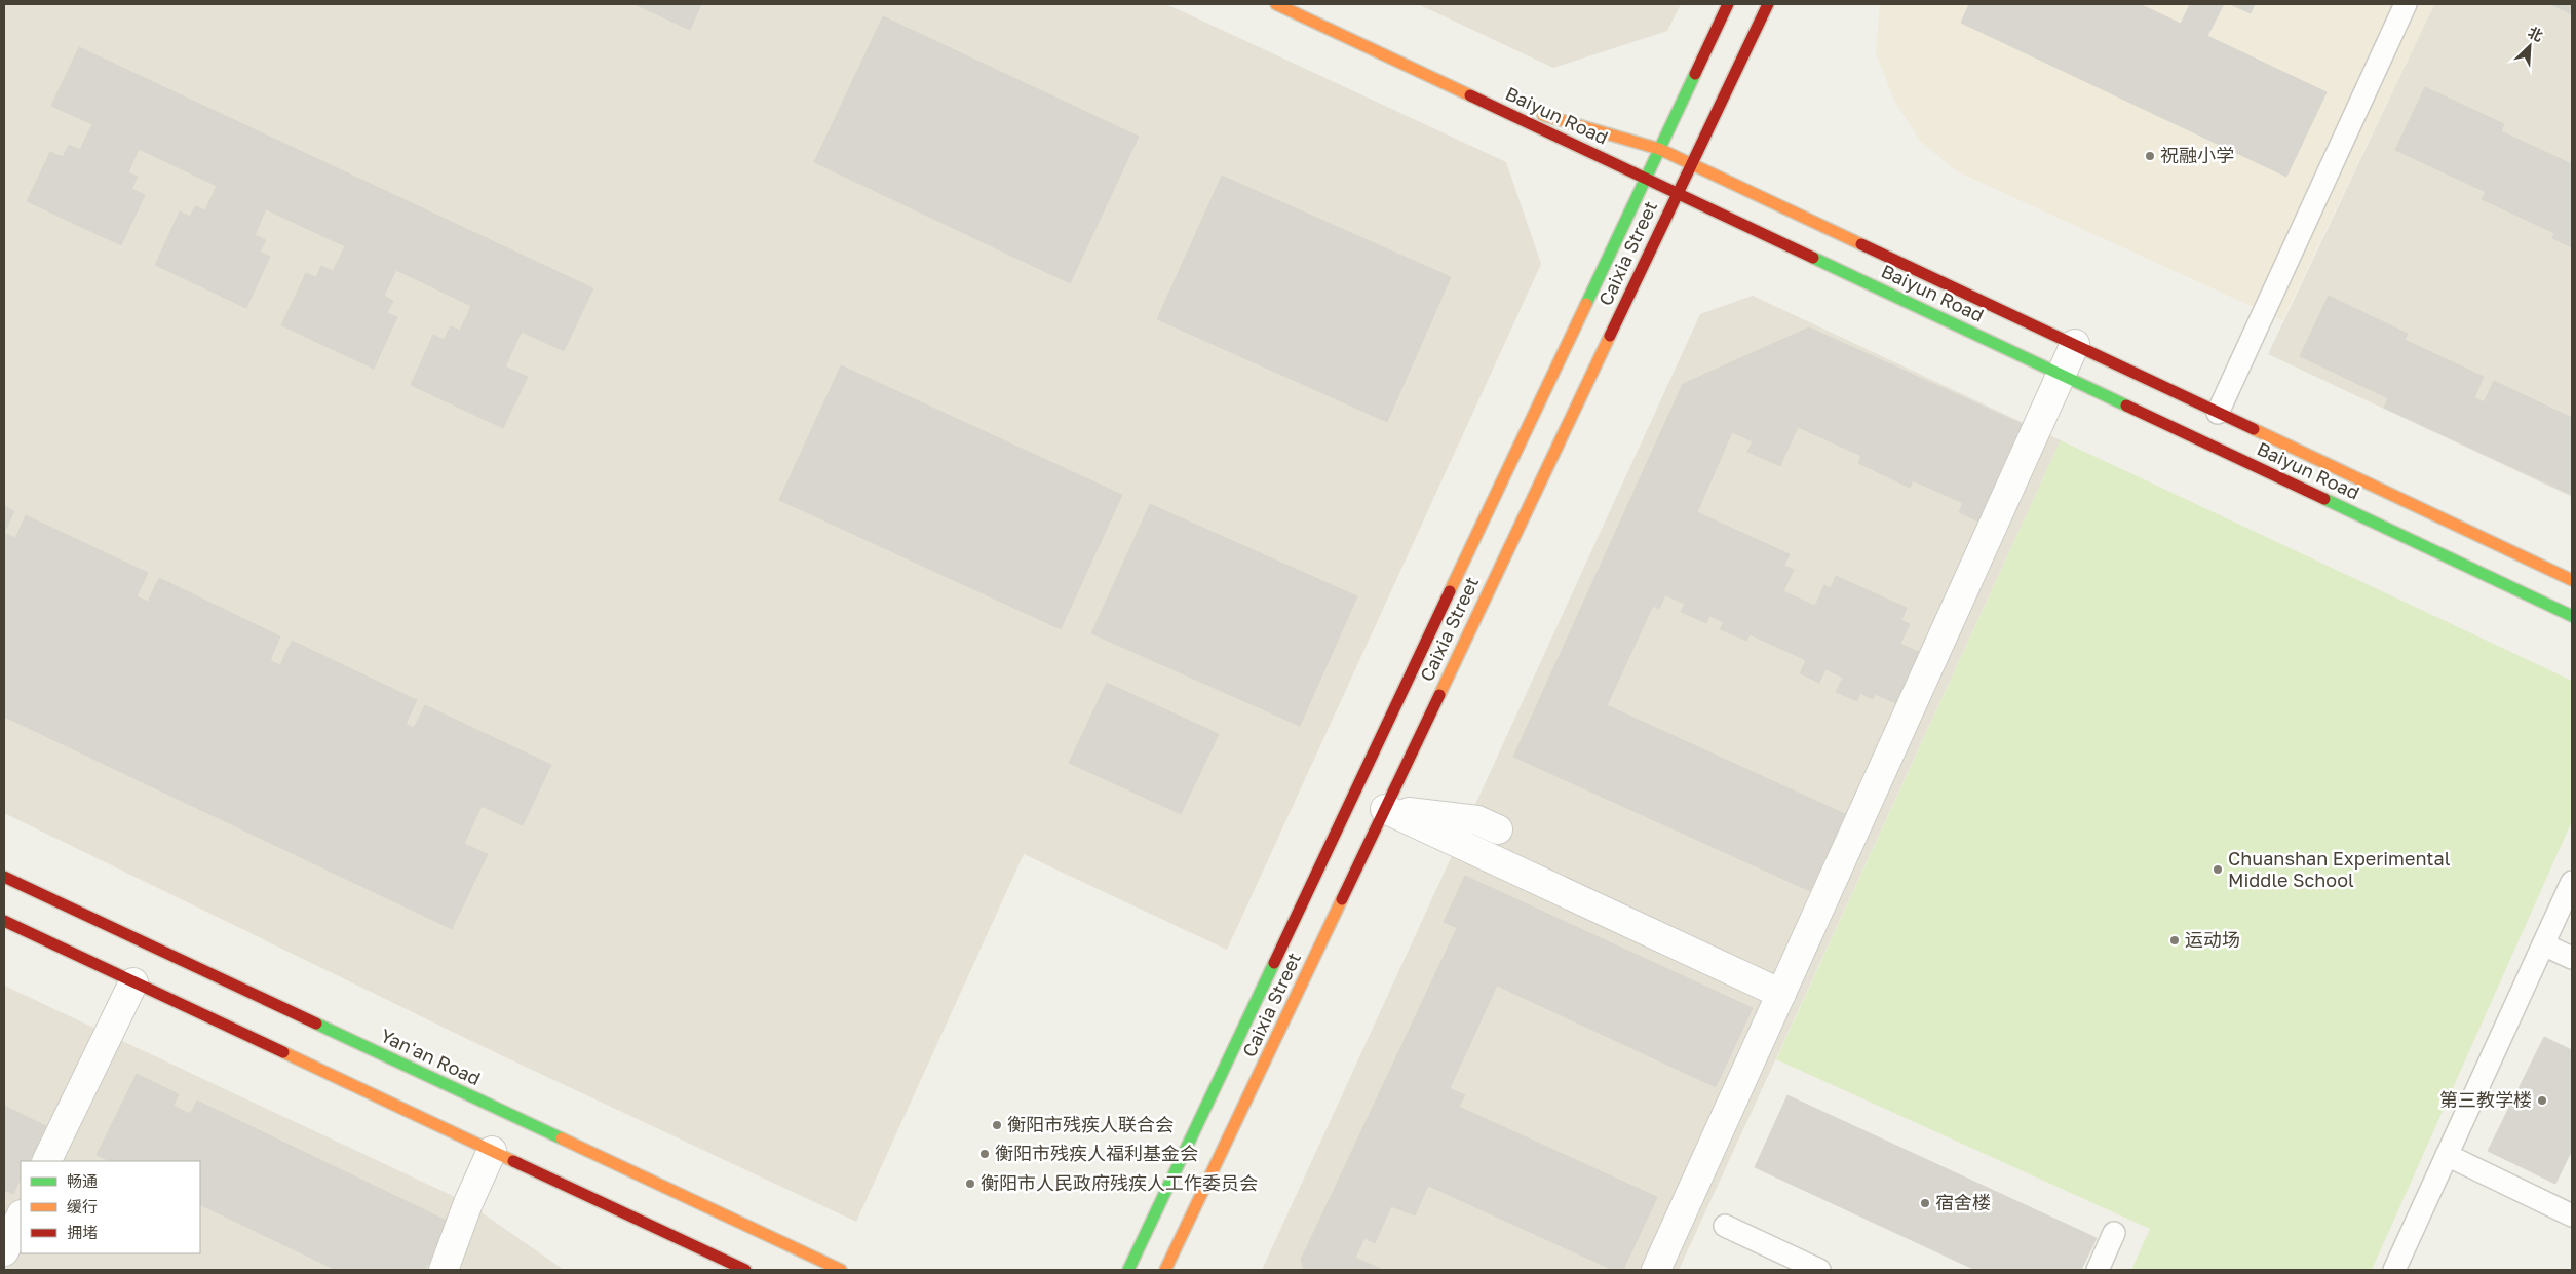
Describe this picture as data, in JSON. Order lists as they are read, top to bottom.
{
  "streets": {
    "main road": ["Baiyun Road", "Caixia Street", "Yan'an Road"]
  },
  "crossings": [
    ["Baiyun Road", "Caixia Street"]
  ],
  "places": [
    "祝融小学",
    "Chuanshan Experimental Middle School",
    "运动场",
    "第三教学楼",
    "衡阳市残疾人联合会",
    "衡阳市残疾人福利基金会",
    "衡阳市人民政府残疾人工作委员会",
    "宿舍楼"
  ],
  "legend": ["畅通", "缓行", "拥堵"],
  "north": "top right"
}
